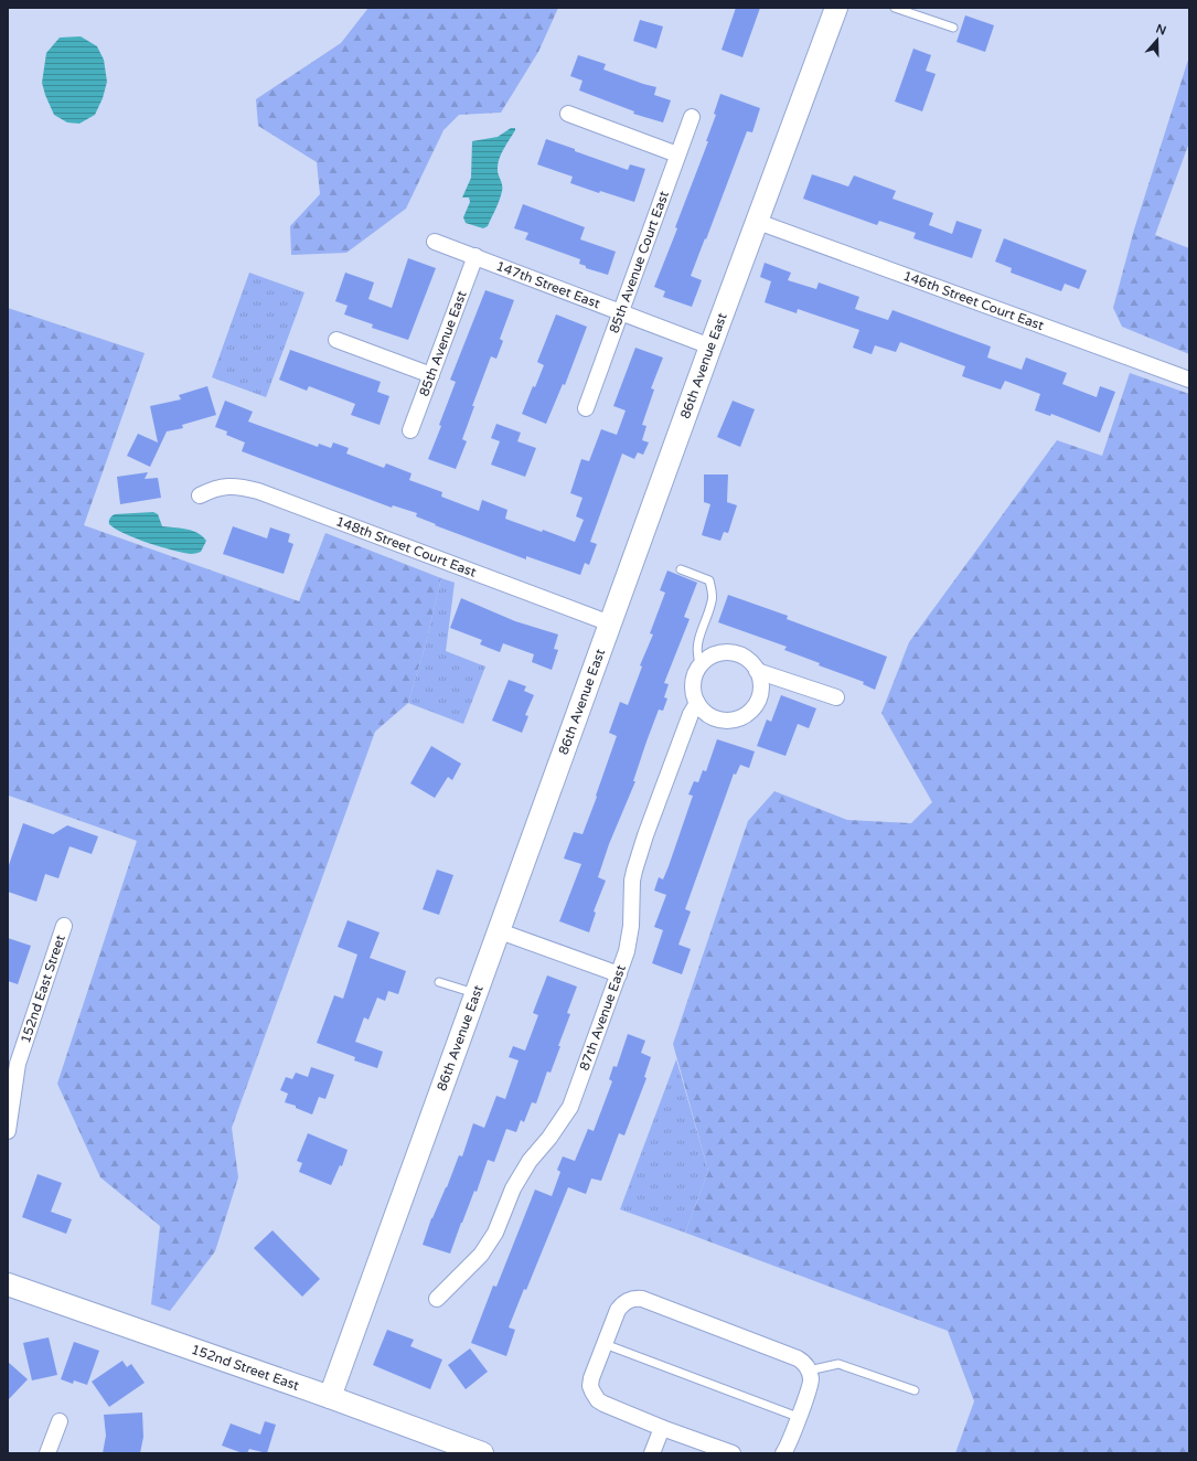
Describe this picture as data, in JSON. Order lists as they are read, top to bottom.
{
  "streets": {
    "street": [
      "85th Avenue Court East",
      "147th Street East",
      "146th Street Court East",
      "85th Avenue East",
      "86th Avenue East",
      "148th Street Court East",
      "152nd East Street",
      "87th Avenue East",
      "152nd Street East"
    ]
  },
  "crossings": [
    ["85th Avenue Court East", "147th Street East"],
    ["147th Street East", "85th Avenue East"],
    ["147th Street East", "86th Avenue East"],
    ["146th Street Court East", "86th Avenue East"],
    ["86th Avenue East", "148th Street Court East"],
    ["86th Avenue East", "152nd Street East"]
  ],
  "north": "top"
}
